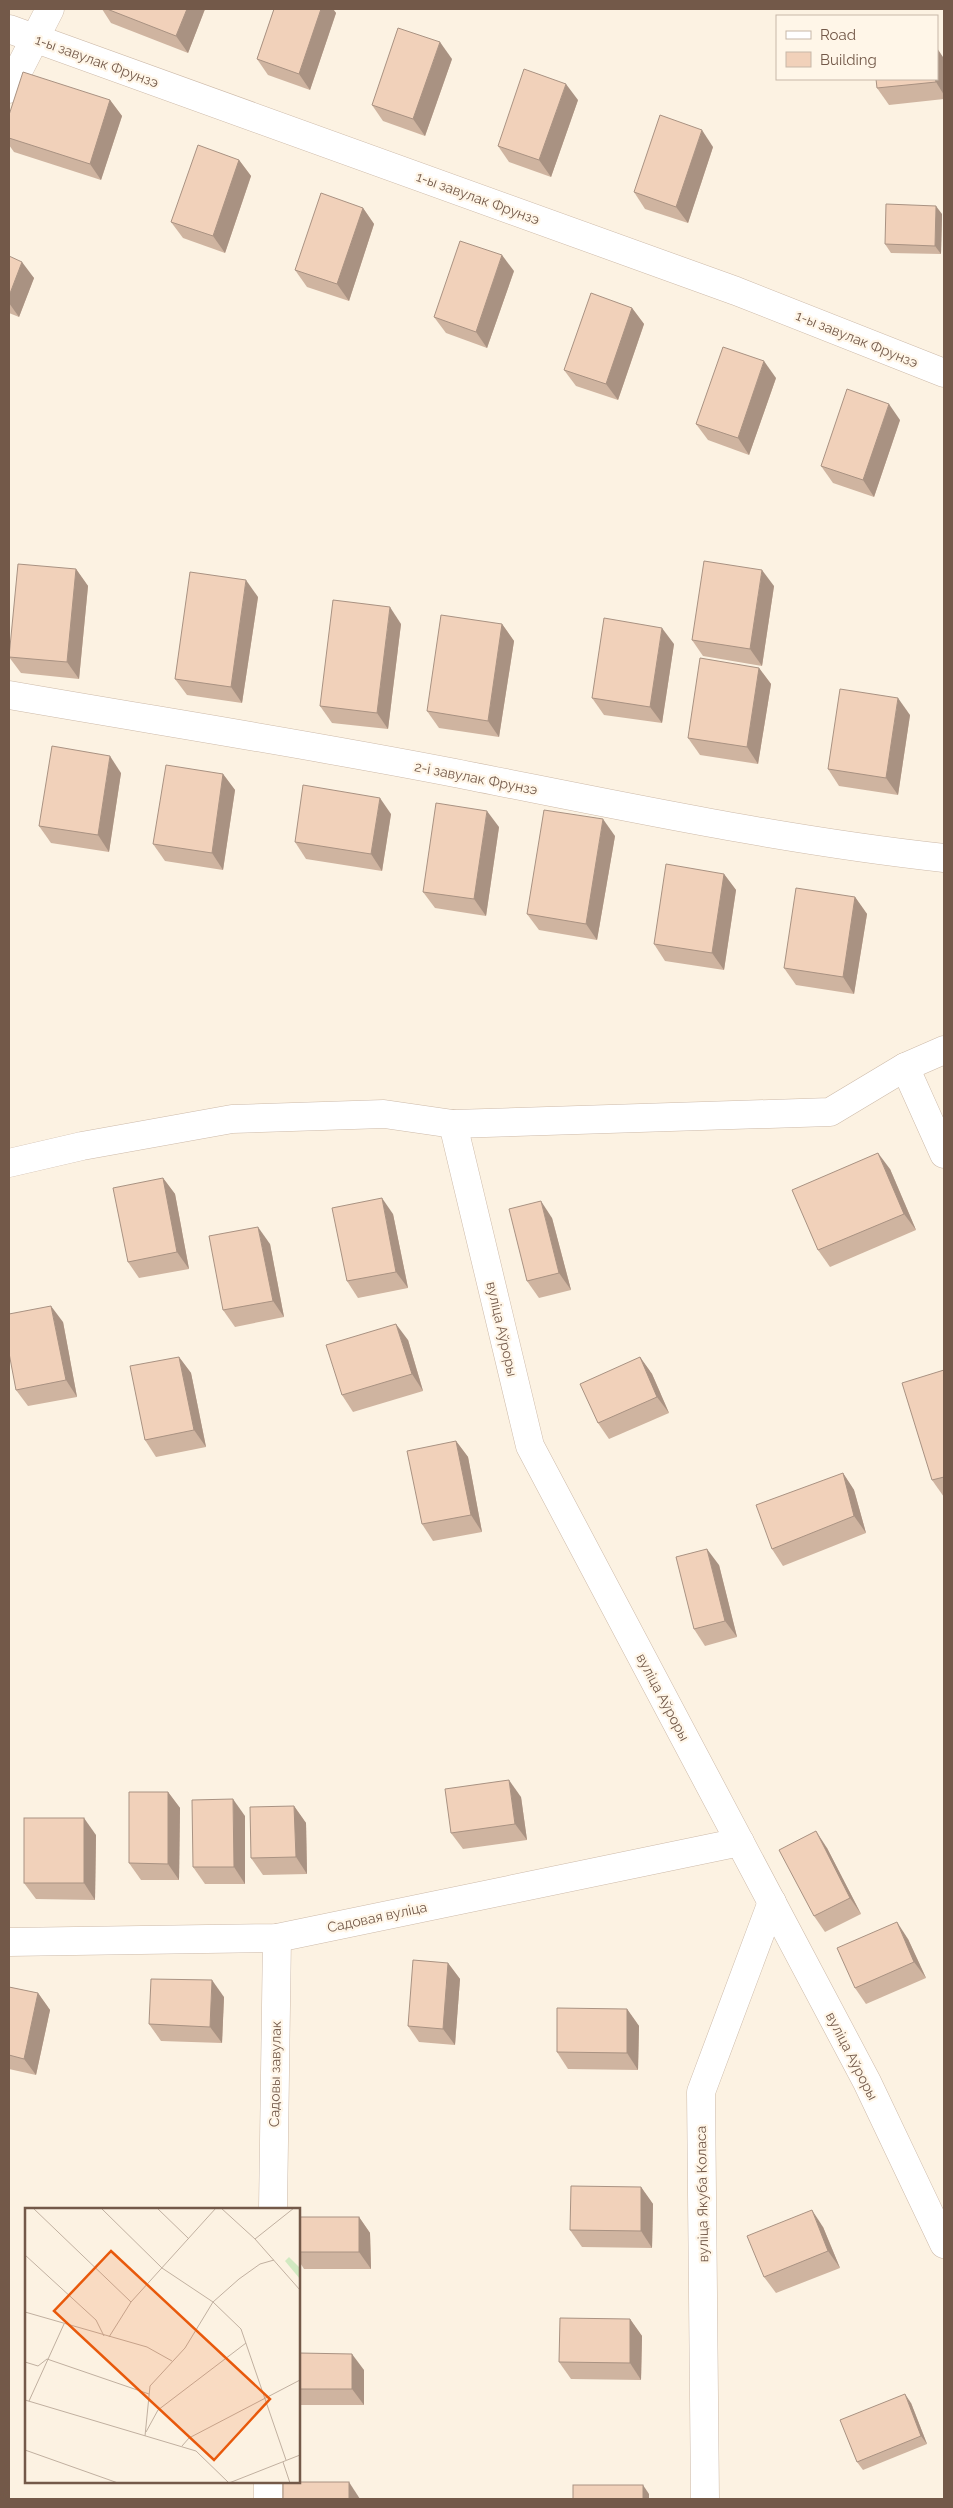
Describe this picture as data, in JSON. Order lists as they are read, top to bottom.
{
  "streets": {
    "street": [
      "1-ы завулак Фрунзэ",
      "2-і завулак Фрунзэ",
      "вуліца Аўроры",
      "Садовая вуліца",
      "Садовы завулак",
      "вуліца Якуба Коласа"
    ]
  },
  "crossings": [
    ["вуліца Аўроры", "Садовая вуліца"],
    ["вуліца Аўроры", "вуліца Якуба Коласа"],
    ["Садовая вуліца", "Садовы завулак"]
  ],
  "legend": ["Road", "Building"]
}
